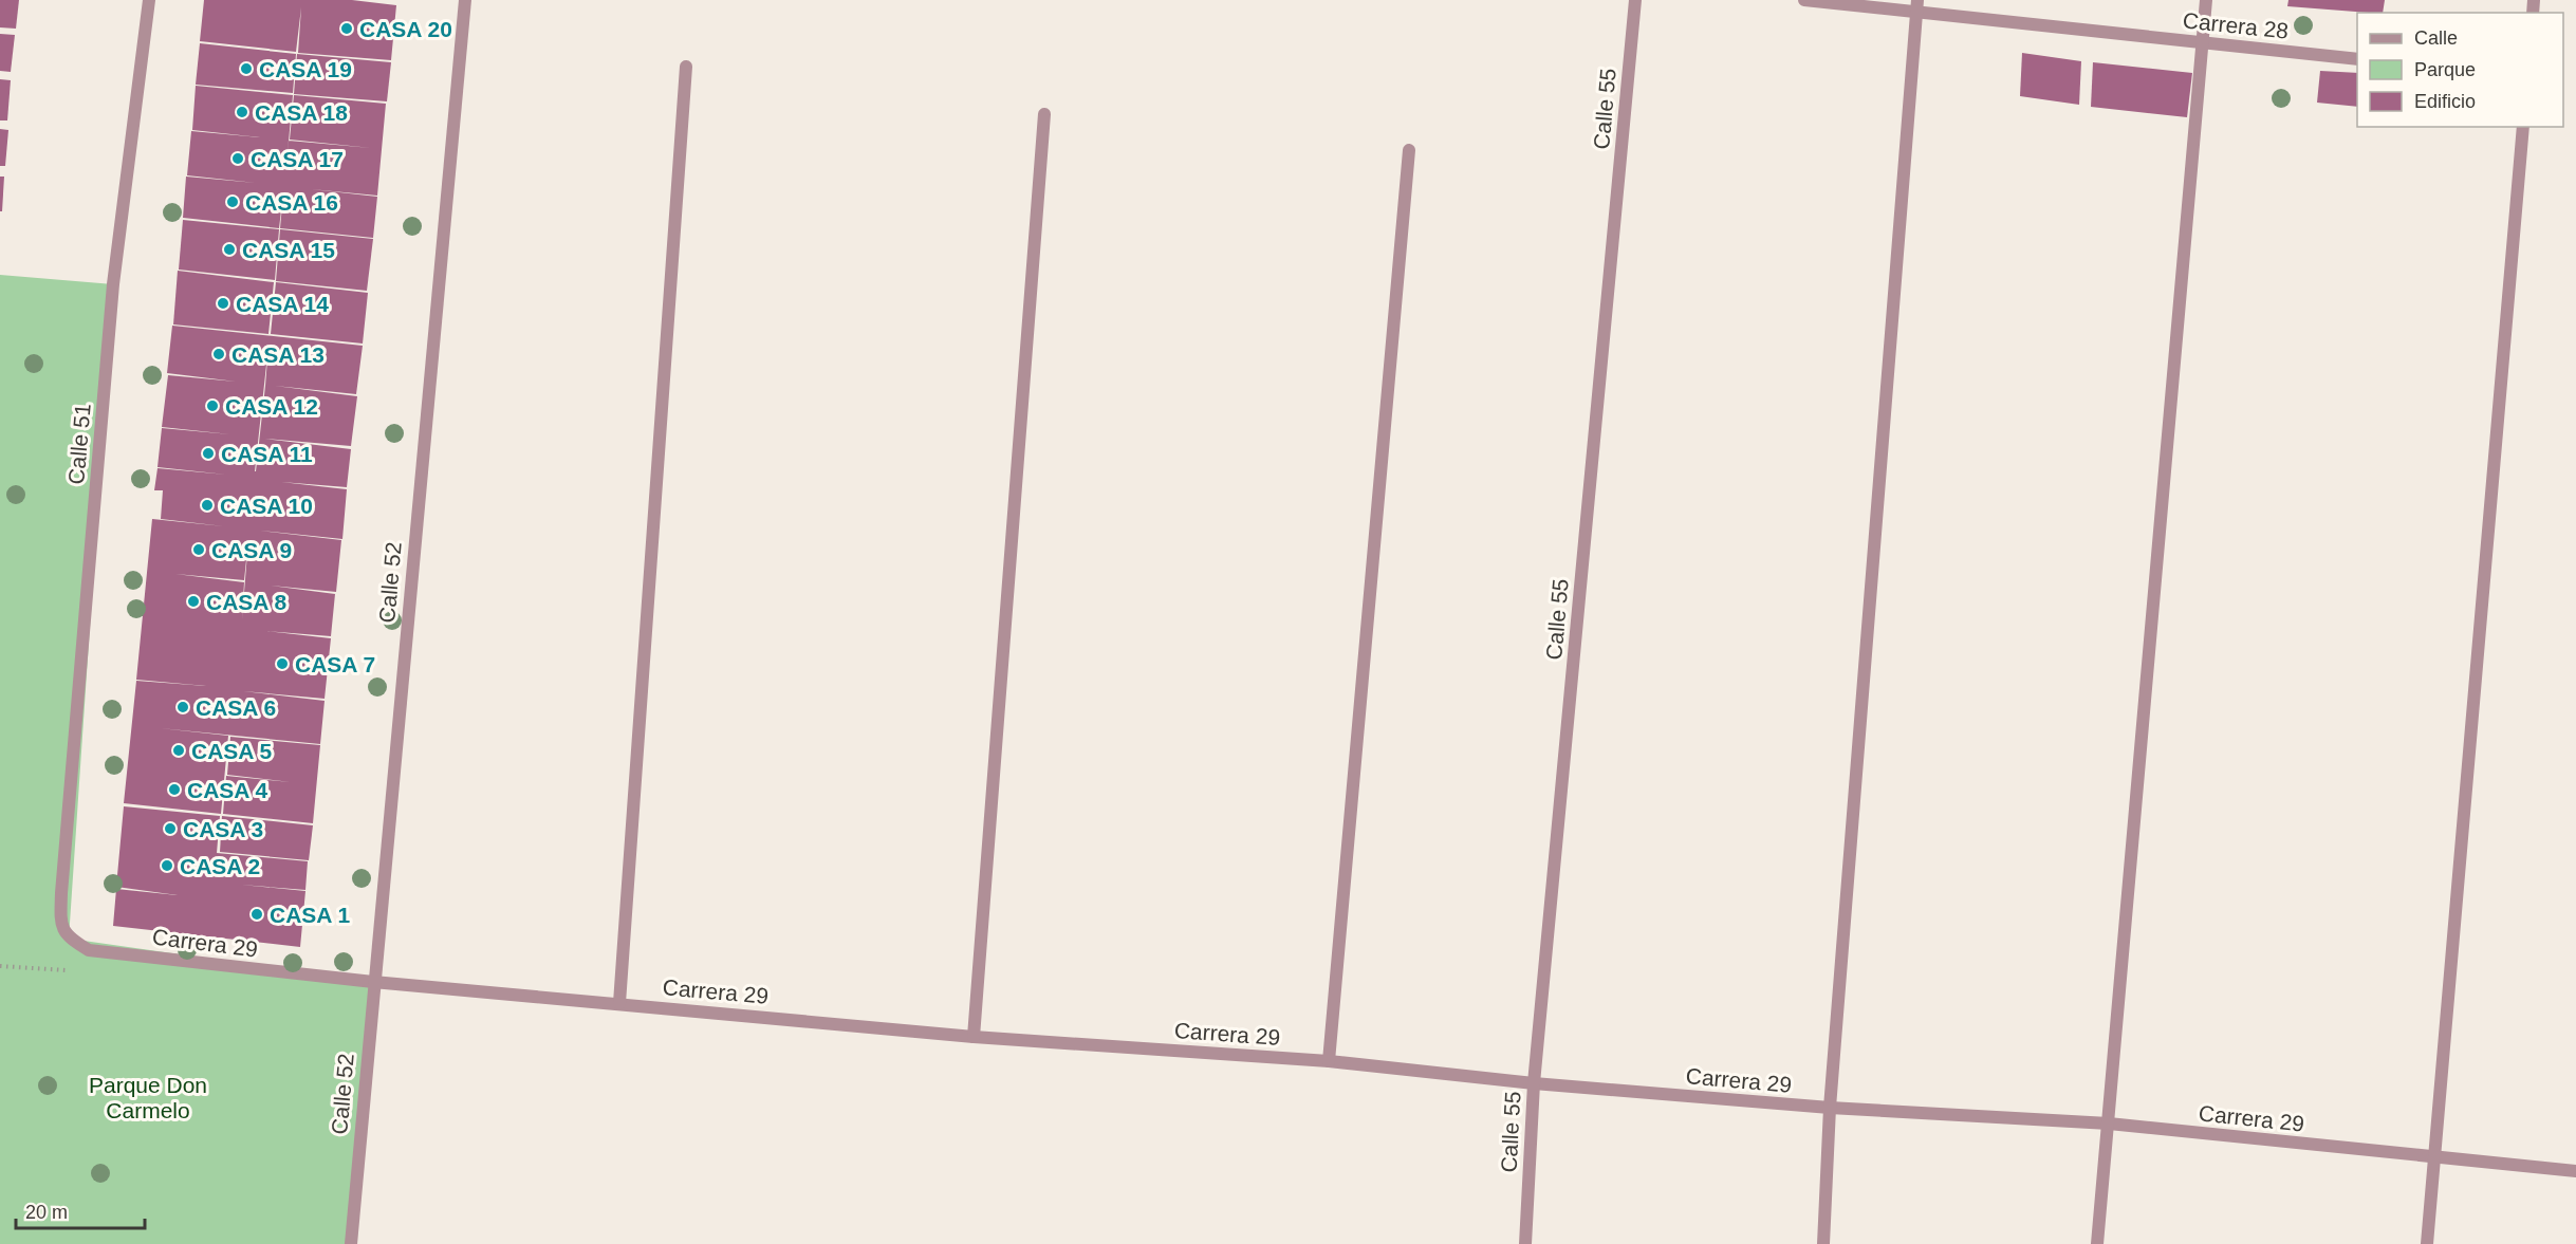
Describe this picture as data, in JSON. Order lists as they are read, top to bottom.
{
  "streets": {
    "street": [
      "Carrera 28",
      "Calle 55",
      "Calle 51",
      "Calle 52",
      "Carrera 29"
    ]
  },
  "crossings": [
    ["Calle 55", "Carrera 29"],
    ["Calle 51", "Carrera 29"],
    ["Calle 52", "Carrera 29"]
  ],
  "parks": ["Parque Don Carmelo"],
  "places": [
    "CASA 20",
    "CASA 19",
    "CASA 18",
    "CASA 17",
    "CASA 16",
    "CASA 15",
    "CASA 14",
    "CASA 13",
    "CASA 12",
    "CASA 11",
    "CASA 10",
    "CASA 9",
    "CASA 8",
    "CASA 7",
    "CASA 6",
    "CASA 5",
    "CASA 4",
    "CASA 3",
    "CASA 2",
    "CASA 1"
  ],
  "legend": ["Calle", "Parque", "Edificio"],
  "scale_bar": "20 m"
}
